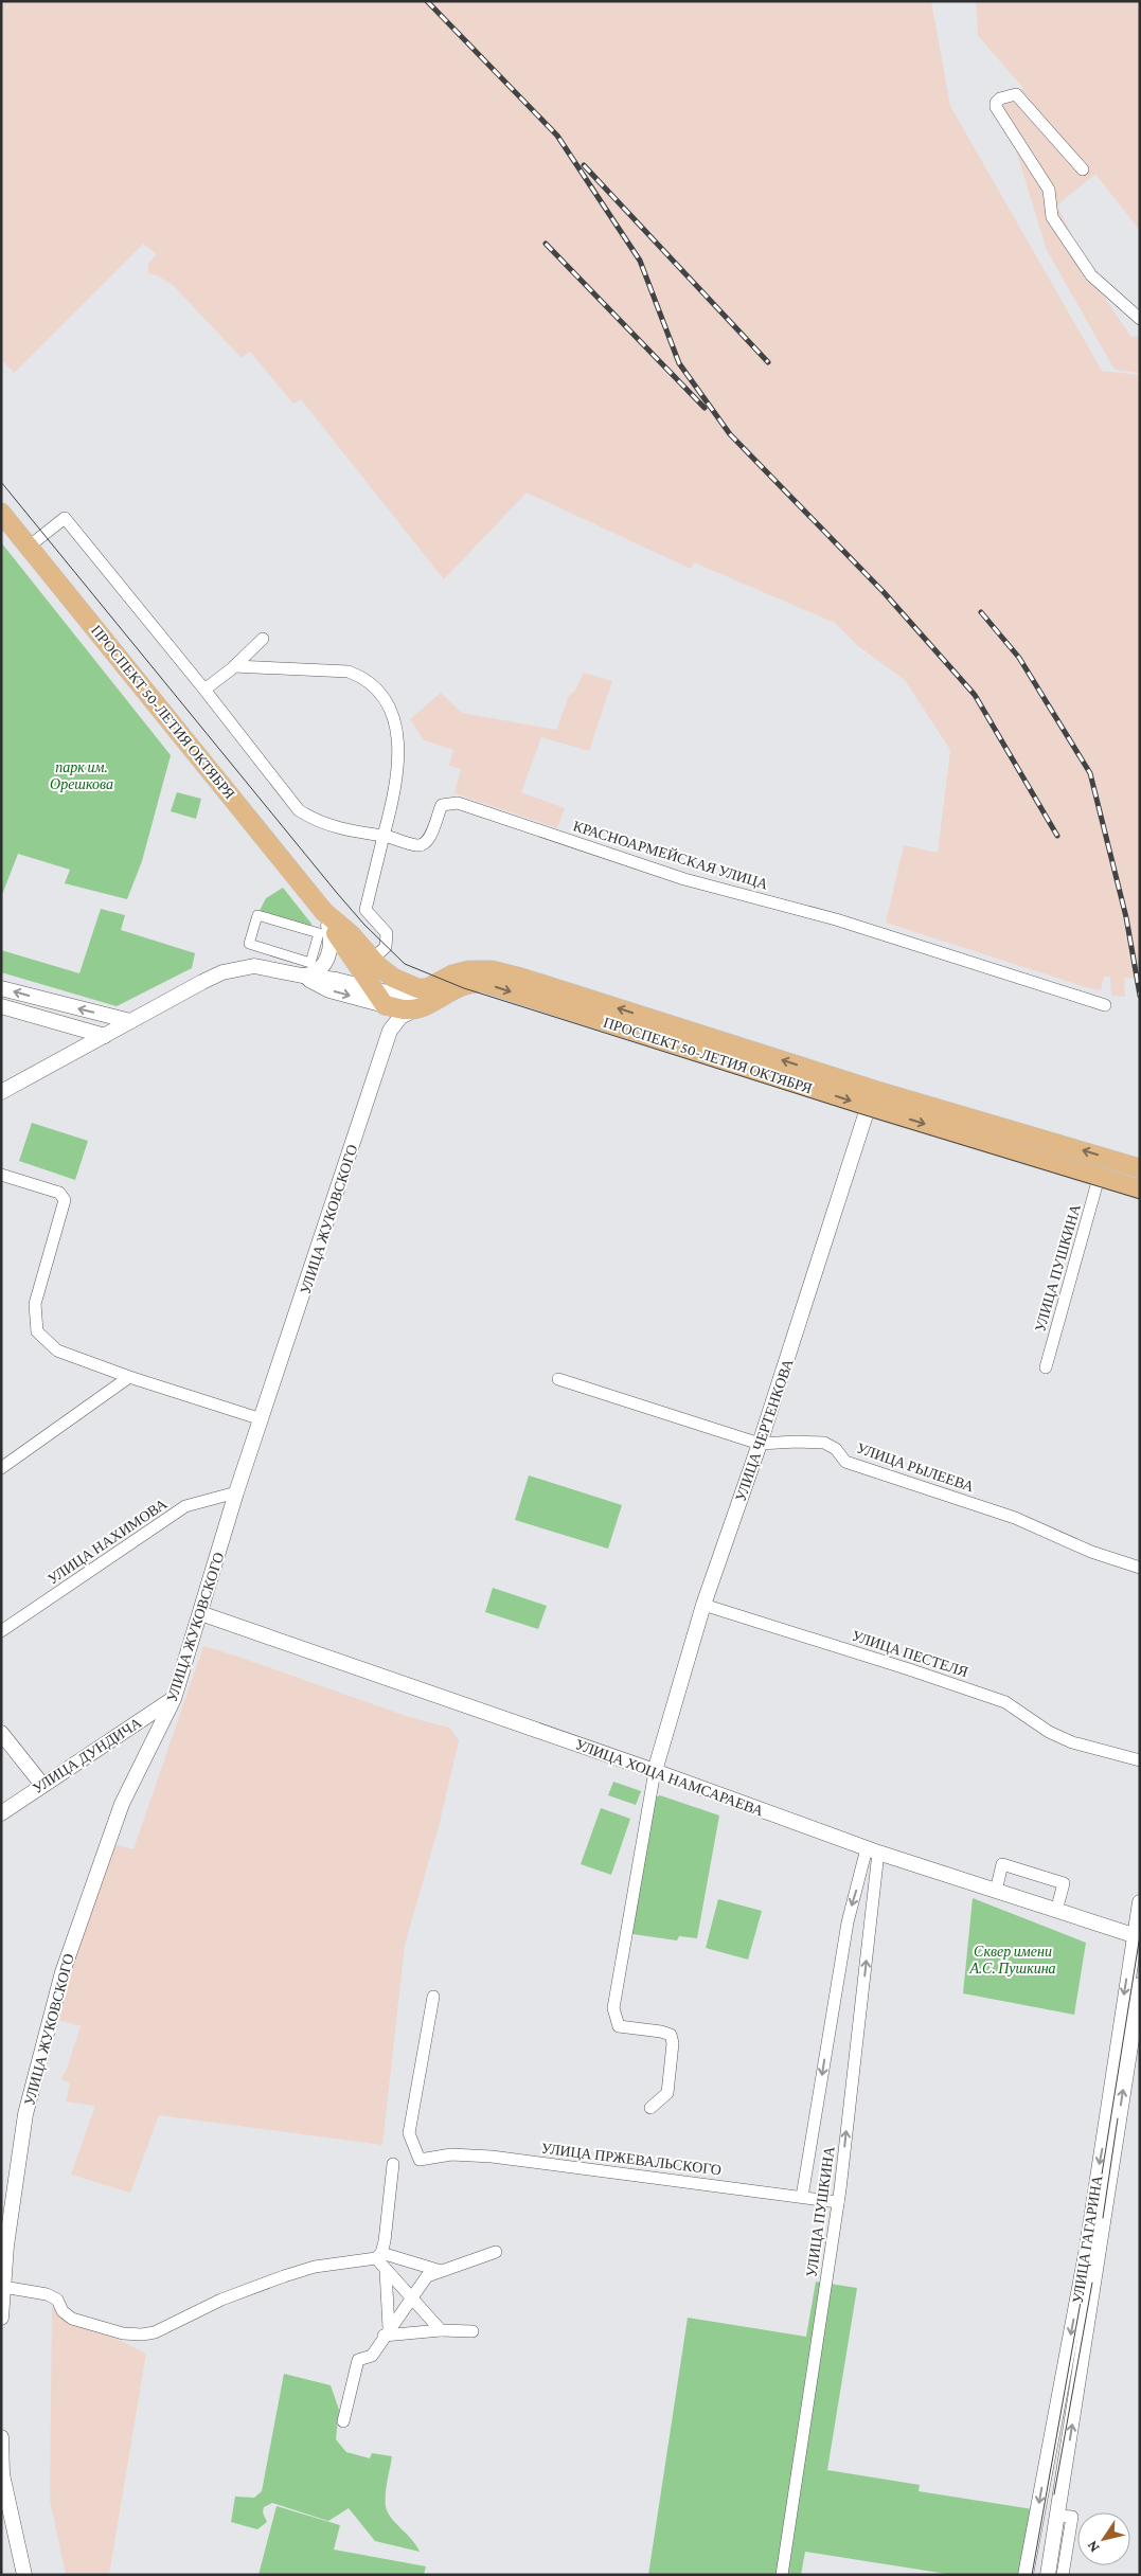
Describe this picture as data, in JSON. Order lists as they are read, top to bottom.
{
  "streets": {
    "main road": ["ПРОСПЕКТ 50-ЛЕТИЯ ОКТЯБРЯ"],
    "street": [
      "КРАСНОАРМЕЙСКАЯ УЛИЦА",
      "УЛИЦА ЖУКОВСКОГО",
      "УЛИЦА ПУШКИНА",
      "УЛИЦА ЧЕРТЕНКОВА",
      "УЛИЦА РЫЛЕЕВА",
      "УЛИЦА НАХИМОВА",
      "УЛИЦА ПЕСТЕЛЯ",
      "УЛИЦА ДУНДИЧА",
      "УЛИЦА ХОЦА НАМСАРАЕВА",
      "УЛИЦА ПРЖЕВАЛЬСКОГО",
      "УЛИЦА ГАГАРИНА"
    ]
  },
  "crossings": [
    ["ПРОСПЕКТ 50-ЛЕТИЯ ОКТЯБРЯ", "УЛИЦА ПУШКИНА"],
    ["ПРОСПЕКТ 50-ЛЕТИЯ ОКТЯБРЯ", "УЛИЦА ЧЕРТЕНКОВА"],
    ["УЛИЦА ЖУКОВСКОГО", "УЛИЦА НАХИМОВА"],
    ["УЛИЦА ЖУКОВСКОГО", "УЛИЦА ДУНДИЧА"],
    ["УЛИЦА ЖУКОВСКОГО", "УЛИЦА ХОЦА НАМСАРАЕВА"],
    ["УЛИЦА ПУШКИНА", "УЛИЦА ХОЦА НАМСАРАЕВА"],
    ["УЛИЦА ПУШКИНА", "УЛИЦА ПРЖЕВАЛЬСКОГО"],
    ["УЛИЦА ЧЕРТЕНКОВА", "УЛИЦА РЫЛЕЕВА"],
    ["УЛИЦА ЧЕРТЕНКОВА", "УЛИЦА ПЕСТЕЛЯ"],
    ["УЛИЦА ЧЕРТЕНКОВА", "УЛИЦА ХОЦА НАМСАРАЕВА"],
    ["УЛИЦА ХОЦА НАМСАРАЕВА", "УЛИЦА ГАГАРИНА"]
  ],
  "parks": ["парк им. Орешкова", "Сквер имени А.С. Пушкина"],
  "north": "bottom left"
}
